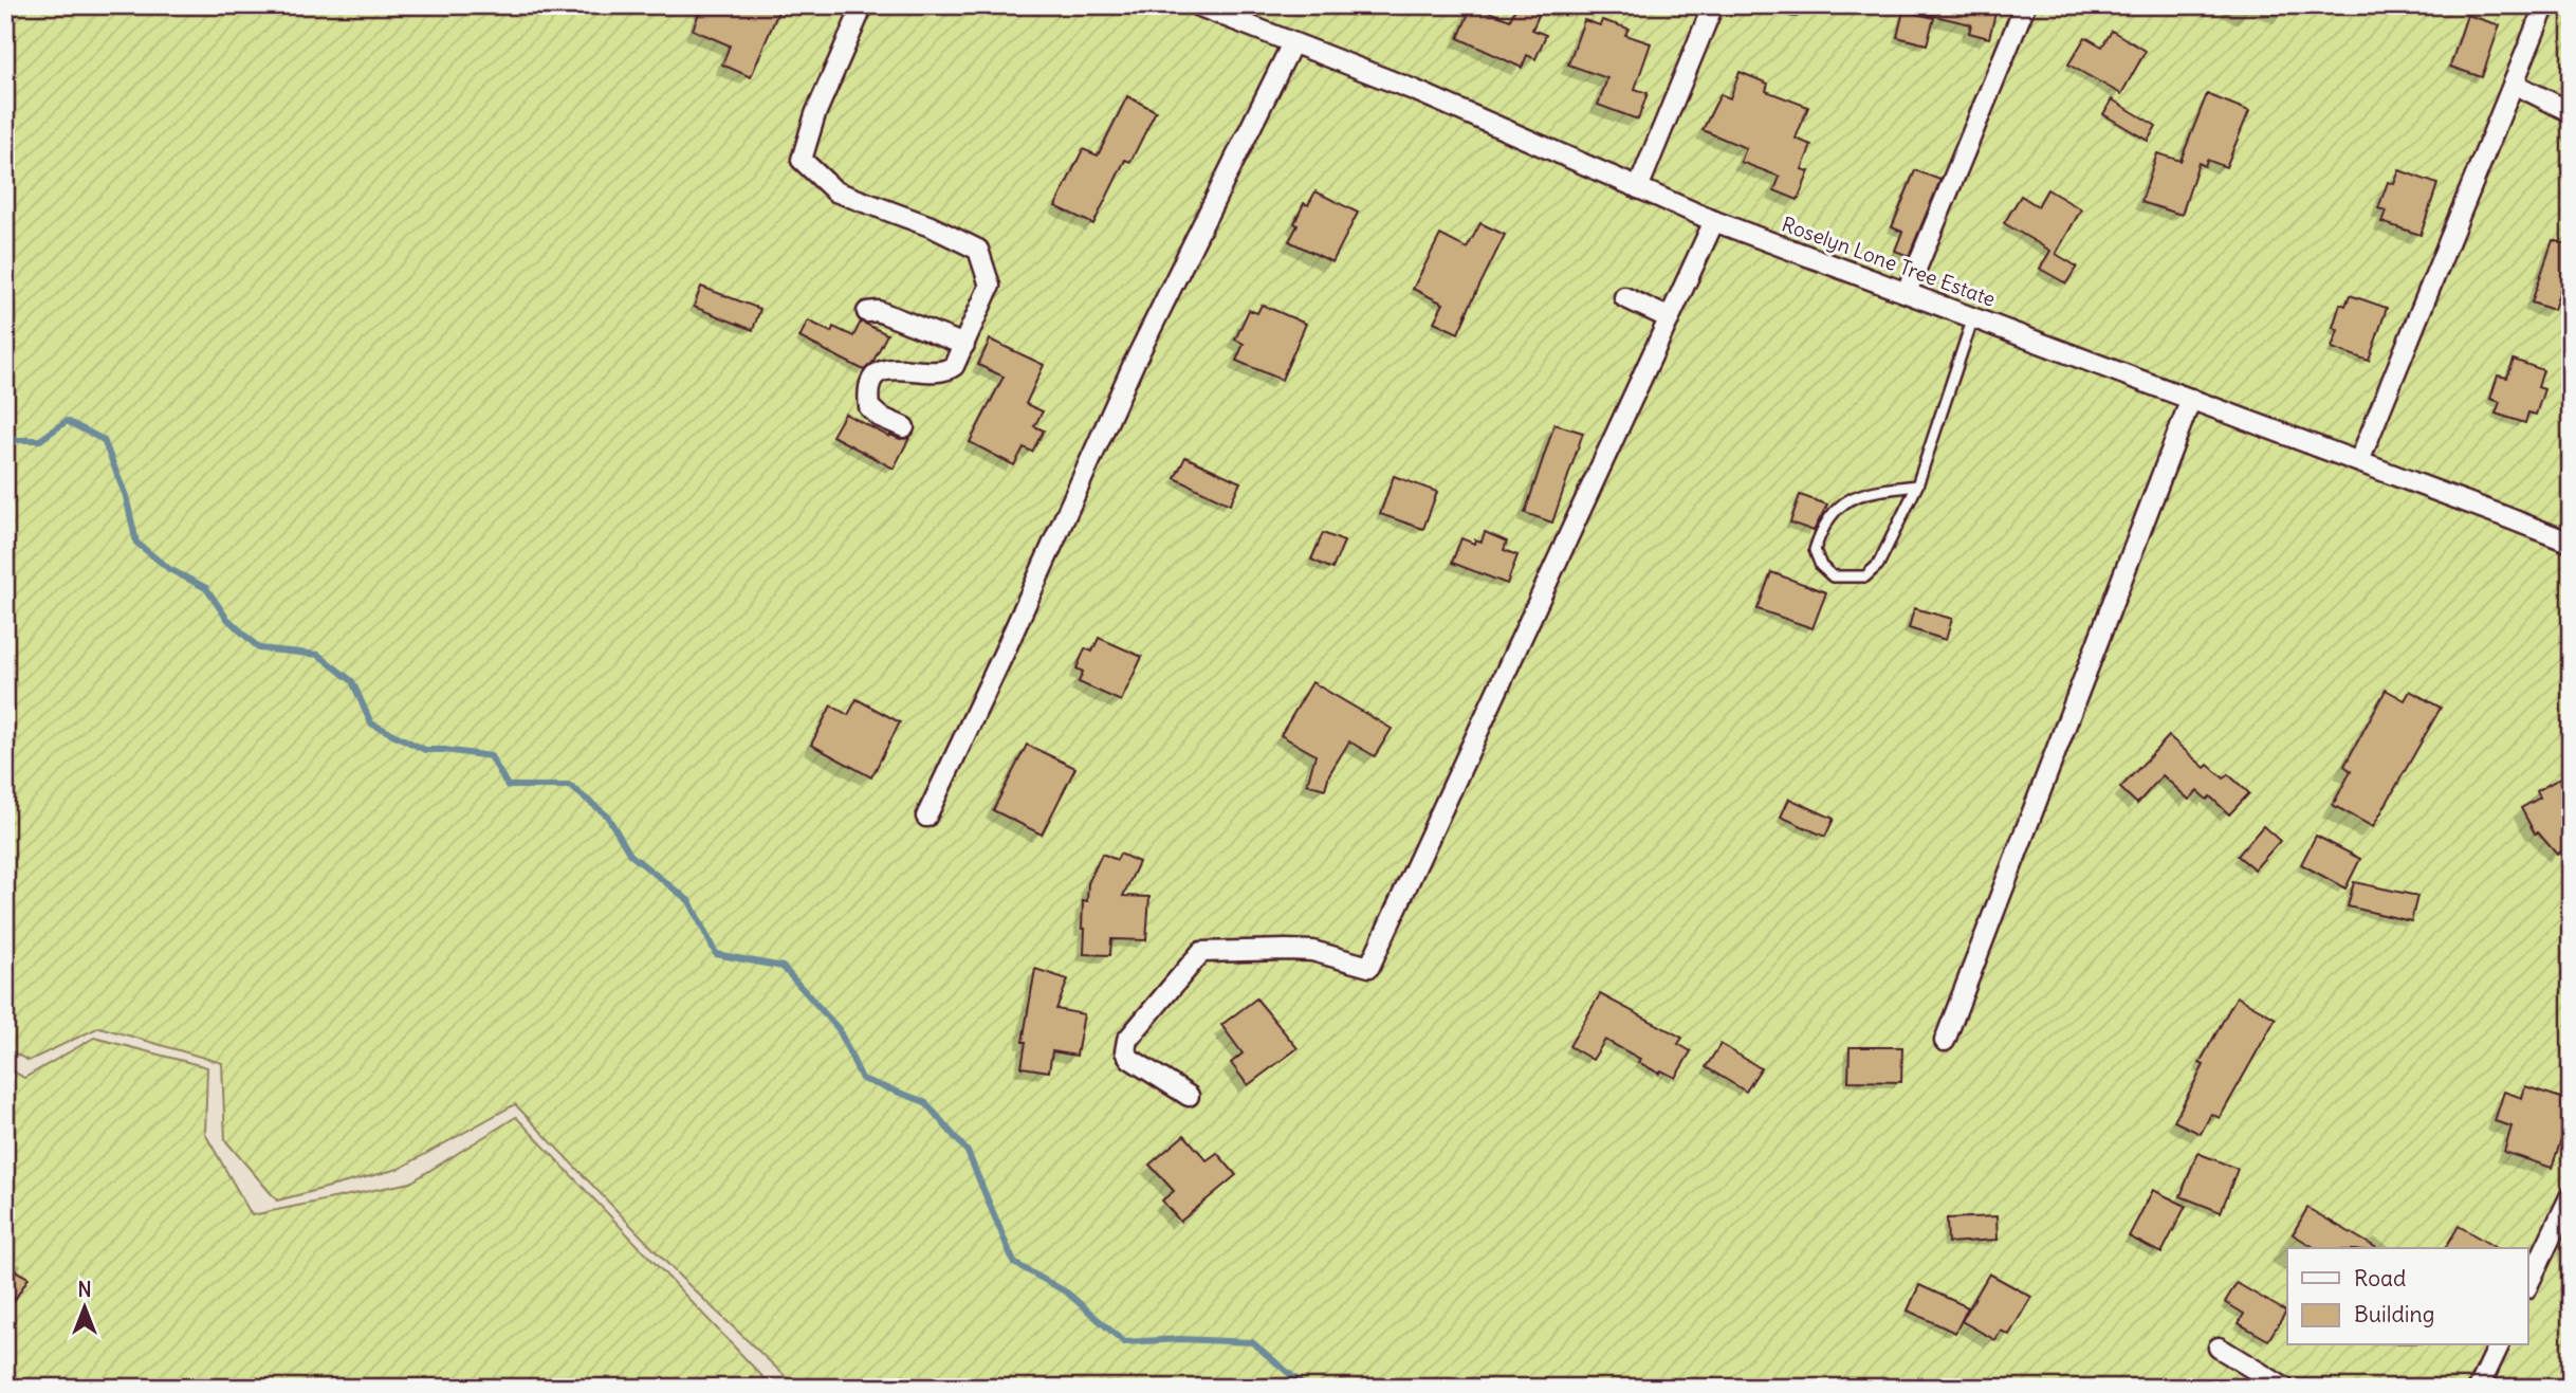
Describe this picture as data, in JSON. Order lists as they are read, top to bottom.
{
  "streets": {
    "street": ["Roselyn Lone Tree Estate"]
  },
  "legend": ["Road", "Building"],
  "north": "top"
}
